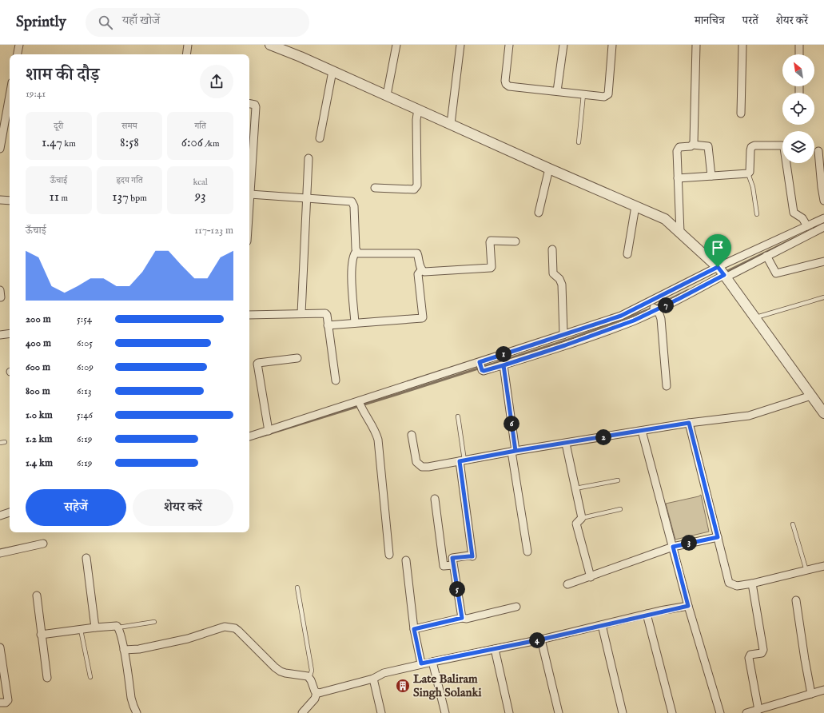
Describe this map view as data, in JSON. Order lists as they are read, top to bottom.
{
  "places": {
    "building": ["Late Baliram Singh Solanki"]
  },
  "north": "top left",
  "page": {
    "header": "Sprintly",
    "search": "यहाँ खोजें",
    "nav": ["मानचित्र", "परतें", "शेयर करें"],
    "heading": ["शाम की दौड़", "19:41"],
    "stats": [
      ["दूरी", "1.47 km"],
      ["समय", "8:58"],
      ["गति", "6:06 /km"],
      ["ऊँचाई", "11 m"],
      ["हृदय गति", "137 bpm"],
      ["kcal", "93"]
    ],
    "chart": ["ऊँचाई", "117–123 m"],
    "pins": [
      "7",
      "1",
      "6",
      "2",
      "3",
      "5",
      "4"
    ],
    "list": [
      {
        "name": "200 m",
        "note": "5:54"
      },
      {
        "name": "400 m",
        "note": "6:05"
      },
      {
        "name": "600 m",
        "note": "6:09"
      },
      {
        "name": "800 m",
        "note": "6:13"
      },
      {
        "name": "1.0 km",
        "note": "5:46"
      },
      {
        "name": "1.2 km",
        "note": "6:19"
      },
      {
        "name": "1.4 km",
        "note": "6:19"
      }
    ],
    "buttons": ["सहेजें", "शेयर करें"]
  }
}
